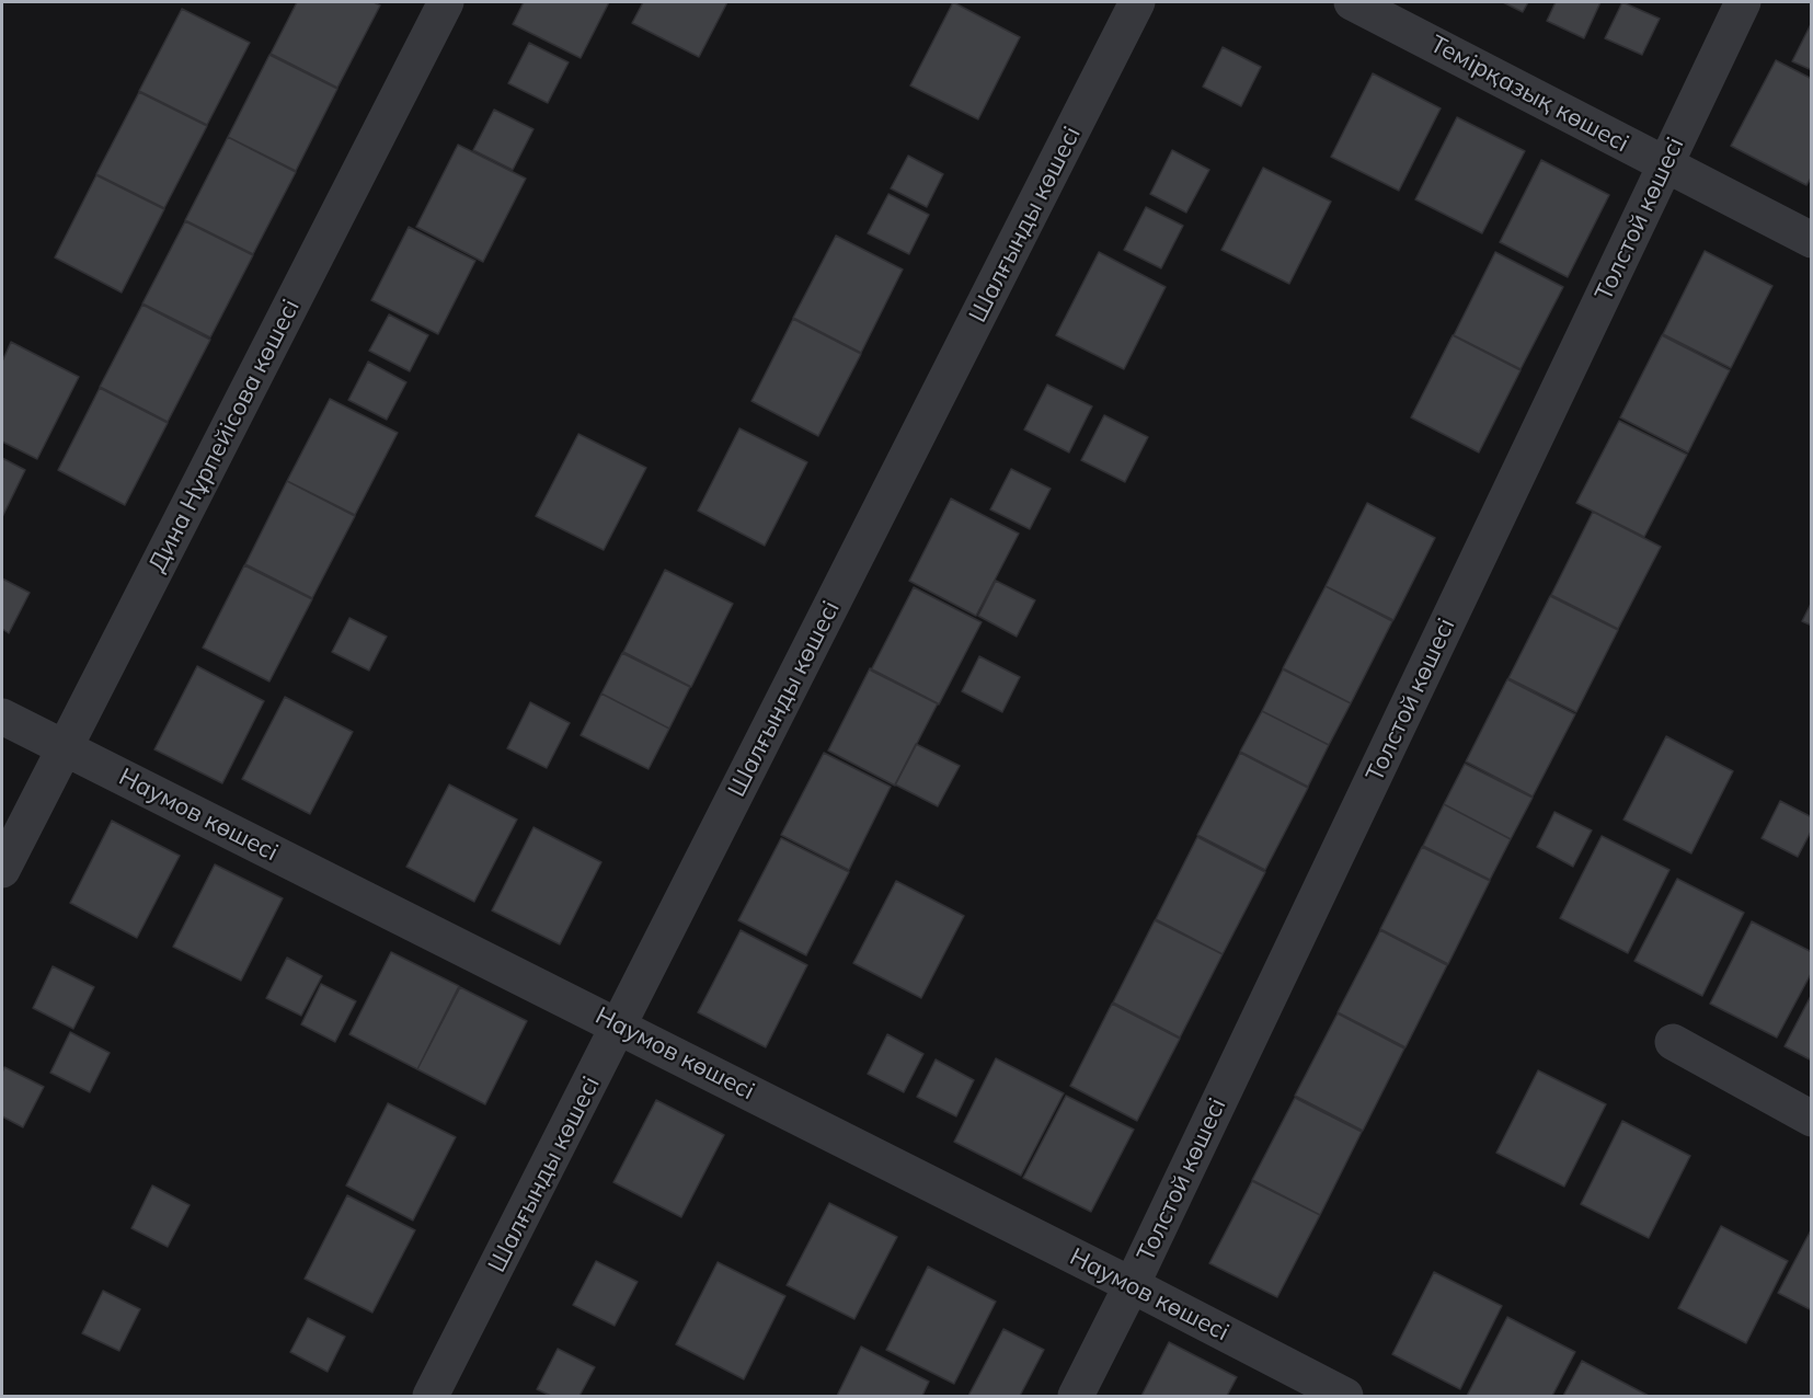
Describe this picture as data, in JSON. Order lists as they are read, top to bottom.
{
  "streets": {
    "street": [
      "Темірқазық көшесі",
      "Толстой көшесі",
      "Шалғынды көшесі",
      "Дина Нұрпейісова көшесі",
      "Наумов көшесі"
    ]
  },
  "crossings": [
    ["Темірқазық көшесі", "Толстой көшесі"],
    ["Толстой көшесі", "Наумов көшесі"],
    ["Шалғынды көшесі", "Наумов көшесі"],
    ["Дина Нұрпейісова көшесі", "Наумов көшесі"]
  ]
}
